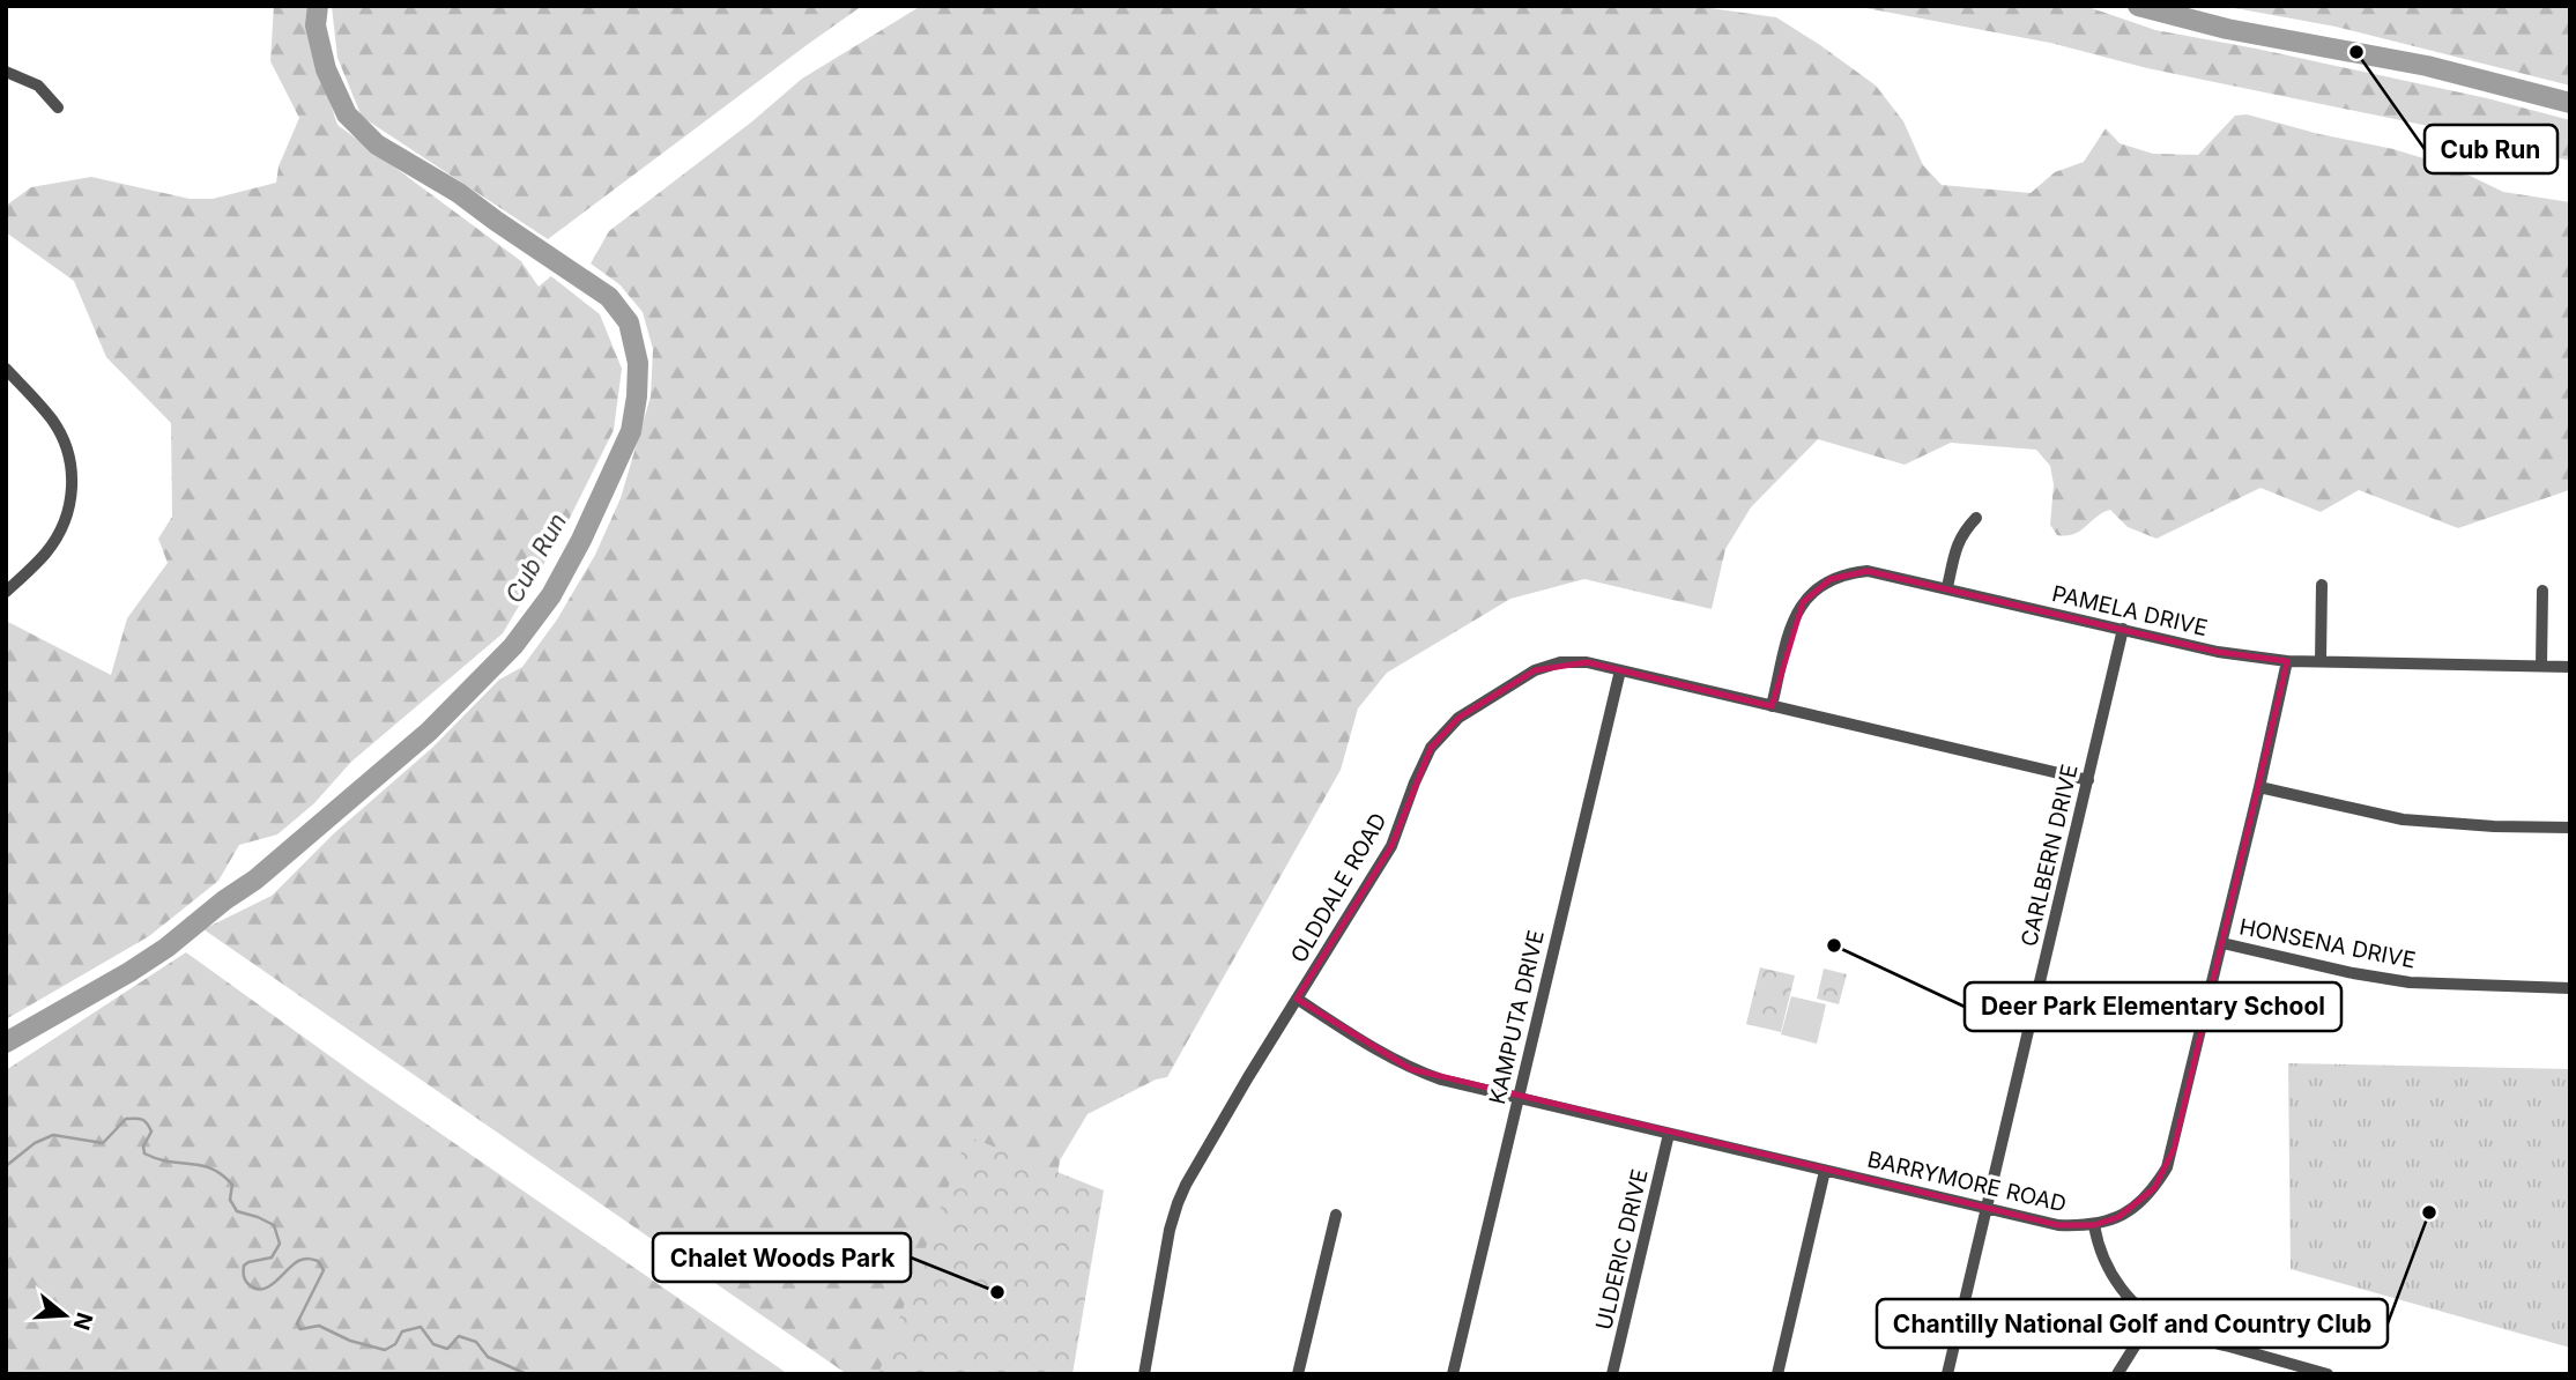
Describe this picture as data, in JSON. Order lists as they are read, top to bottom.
{
  "streets": {
    "street": [
      "PAMELA DRIVE",
      "CARLBERN DRIVE",
      "OLDDALE ROAD",
      "HONSENA DRIVE",
      "KAMPUTA DRIVE",
      "BARRYMORE ROAD",
      "ULDERIC DRIVE"
    ]
  },
  "crossings": [
    ["PAMELA DRIVE", "CARLBERN DRIVE"],
    ["PAMELA DRIVE", "OLDDALE ROAD"],
    ["PAMELA DRIVE", "BARRYMORE ROAD"],
    ["CARLBERN DRIVE", "OLDDALE ROAD"],
    ["CARLBERN DRIVE", "BARRYMORE ROAD"],
    ["OLDDALE ROAD", "KAMPUTA DRIVE"],
    ["OLDDALE ROAD", "BARRYMORE ROAD"],
    ["HONSENA DRIVE", "BARRYMORE ROAD"],
    ["KAMPUTA DRIVE", "BARRYMORE ROAD"],
    ["BARRYMORE ROAD", "ULDERIC DRIVE"]
  ],
  "water": ["Cub Run"],
  "places": [
    "Cub Run",
    "Deer Park Elementary School",
    "Chantilly National Golf and Country Club",
    "Chalet Woods Park"
  ],
  "north": "right"
}
